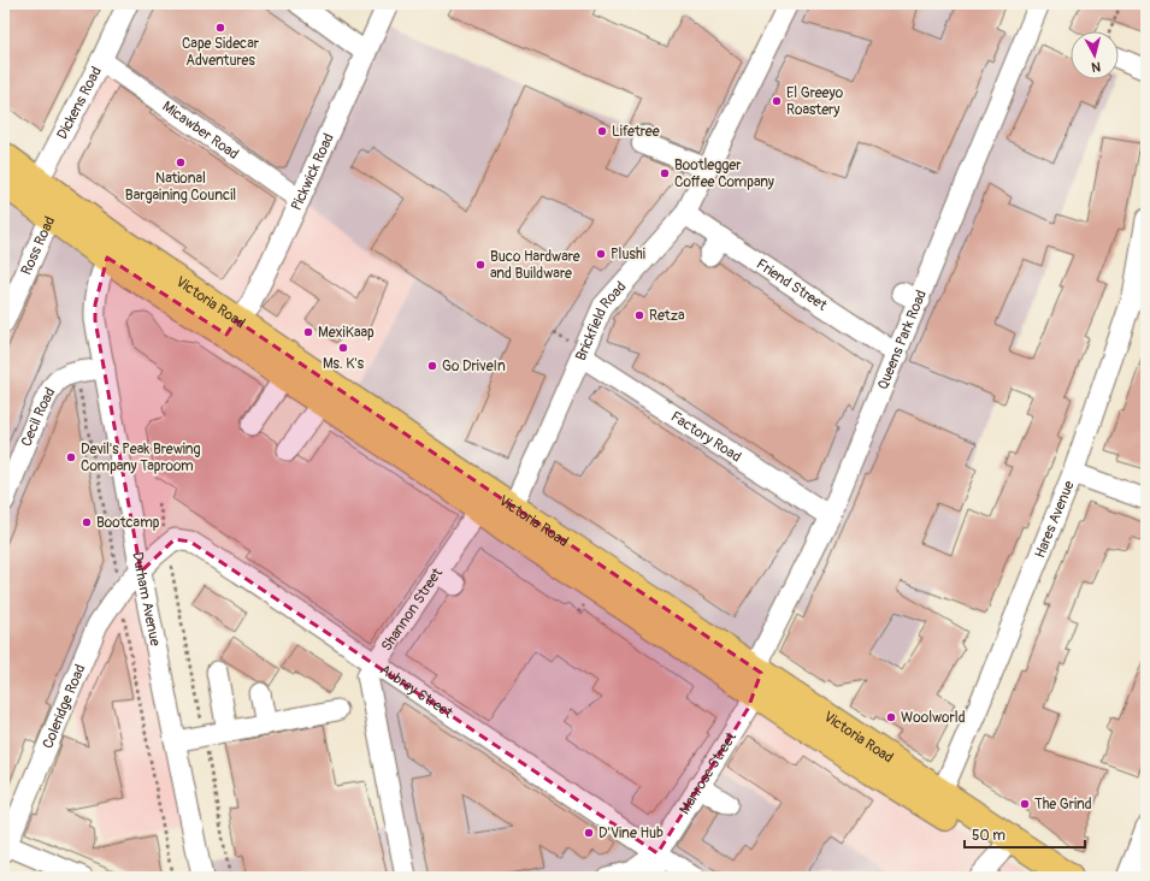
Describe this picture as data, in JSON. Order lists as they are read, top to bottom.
{
  "streets": {
    "main road": ["Victoria Road"],
    "street": [
      "Dickens Road",
      "Micawber Road",
      "Pickwick Road",
      "Ross Road",
      "Friend Street",
      "Brickfield Road",
      "Queens Park Road",
      "Cecil Road",
      "Factory Road",
      "Hares Avenue",
      "Durham Avenue",
      "Shannon Street",
      "Aubrey Street",
      "Coleridge Road",
      "Manrose Street"
    ]
  },
  "crossings": [
    ["Dickens Road", "Micawber Road"],
    ["Dickens Road", "Victoria Road"],
    ["Micawber Road", "Pickwick Road"],
    ["Pickwick Road", "Victoria Road"],
    ["Ross Road", "Victoria Road"],
    ["Friend Street", "Brickfield Road"],
    ["Friend Street", "Queens Park Road"],
    ["Victoria Road", "Brickfield Road"],
    ["Victoria Road", "Queens Park Road"],
    ["Victoria Road", "Hares Avenue"],
    ["Victoria Road", "Durham Avenue"],
    ["Victoria Road", "Shannon Street"],
    ["Victoria Road", "Manrose Street"],
    ["Brickfield Road", "Factory Road"],
    ["Queens Park Road", "Factory Road"],
    ["Queens Park Road", "Manrose Street"],
    ["Cecil Road", "Durham Avenue"],
    ["Durham Avenue", "Coleridge Road"],
    ["Shannon Street", "Aubrey Street"],
    ["Aubrey Street", "Manrose Street"]
  ],
  "places": [
    "Cape Sidecar Adventures",
    "El Greeyo Roastery",
    "Lifetree",
    "National Bargaining Council",
    "Bootlegger Coffee Company",
    "Plushi",
    "Buco Hardware and Buildware",
    "Retza",
    "MexiKaap",
    "Ms. K's",
    "Go DriveIn",
    "Devil's Peak Brewing Company Taproom",
    "Bootcamp",
    "Woolworld",
    "The Grind",
    "D'Vine Hub"
  ],
  "scale_bar": "50 m",
  "north": "bottom"
}
